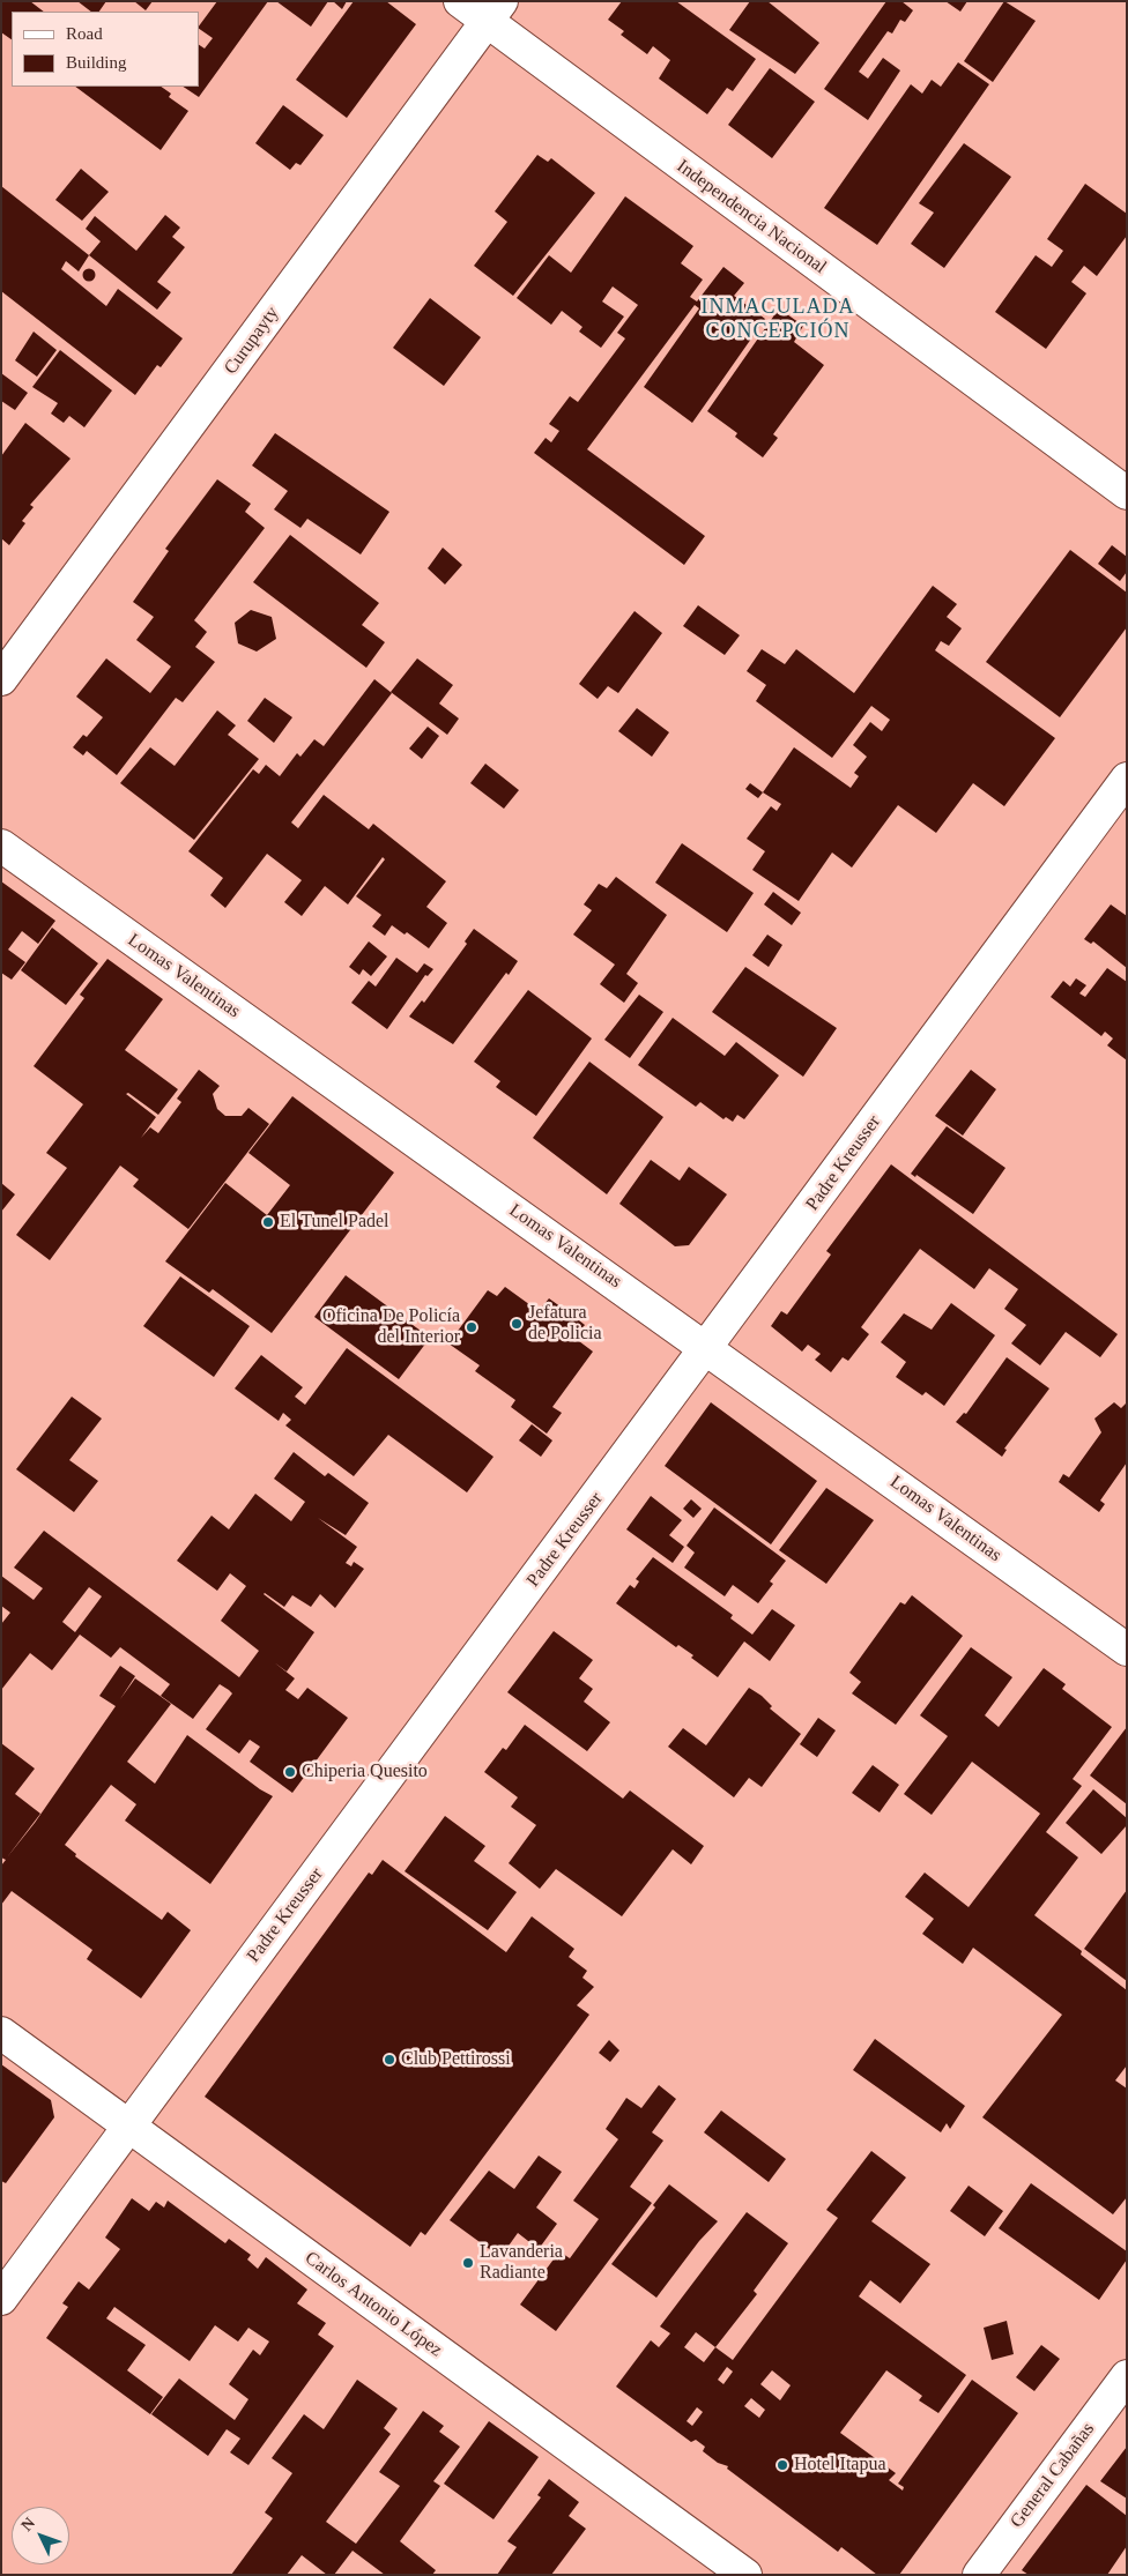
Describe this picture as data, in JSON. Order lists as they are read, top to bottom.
{
  "streets": {
    "street": [
      "Independencia Nacional",
      "Curupayty",
      "Lomas Valentinas",
      "Padre Kreusser",
      "Carlos Antonio López",
      "General Cabañas"
    ]
  },
  "crossings": [
    ["Independencia Nacional", "Curupayty"],
    ["Lomas Valentinas", "Padre Kreusser"],
    ["Padre Kreusser", "Carlos Antonio López"]
  ],
  "districts": ["INMACULADA CONCEPCIÓN"],
  "places": [
    "El Tunel Padel",
    "Jefatura de Policia",
    "Oficina De Policía del Interior",
    "Chiperia Quesito",
    "Club Pettirossi",
    "Lavanderia Radiante",
    "Hotel Itapua"
  ],
  "legend": ["Road", "Building"],
  "north": "top left"
}
